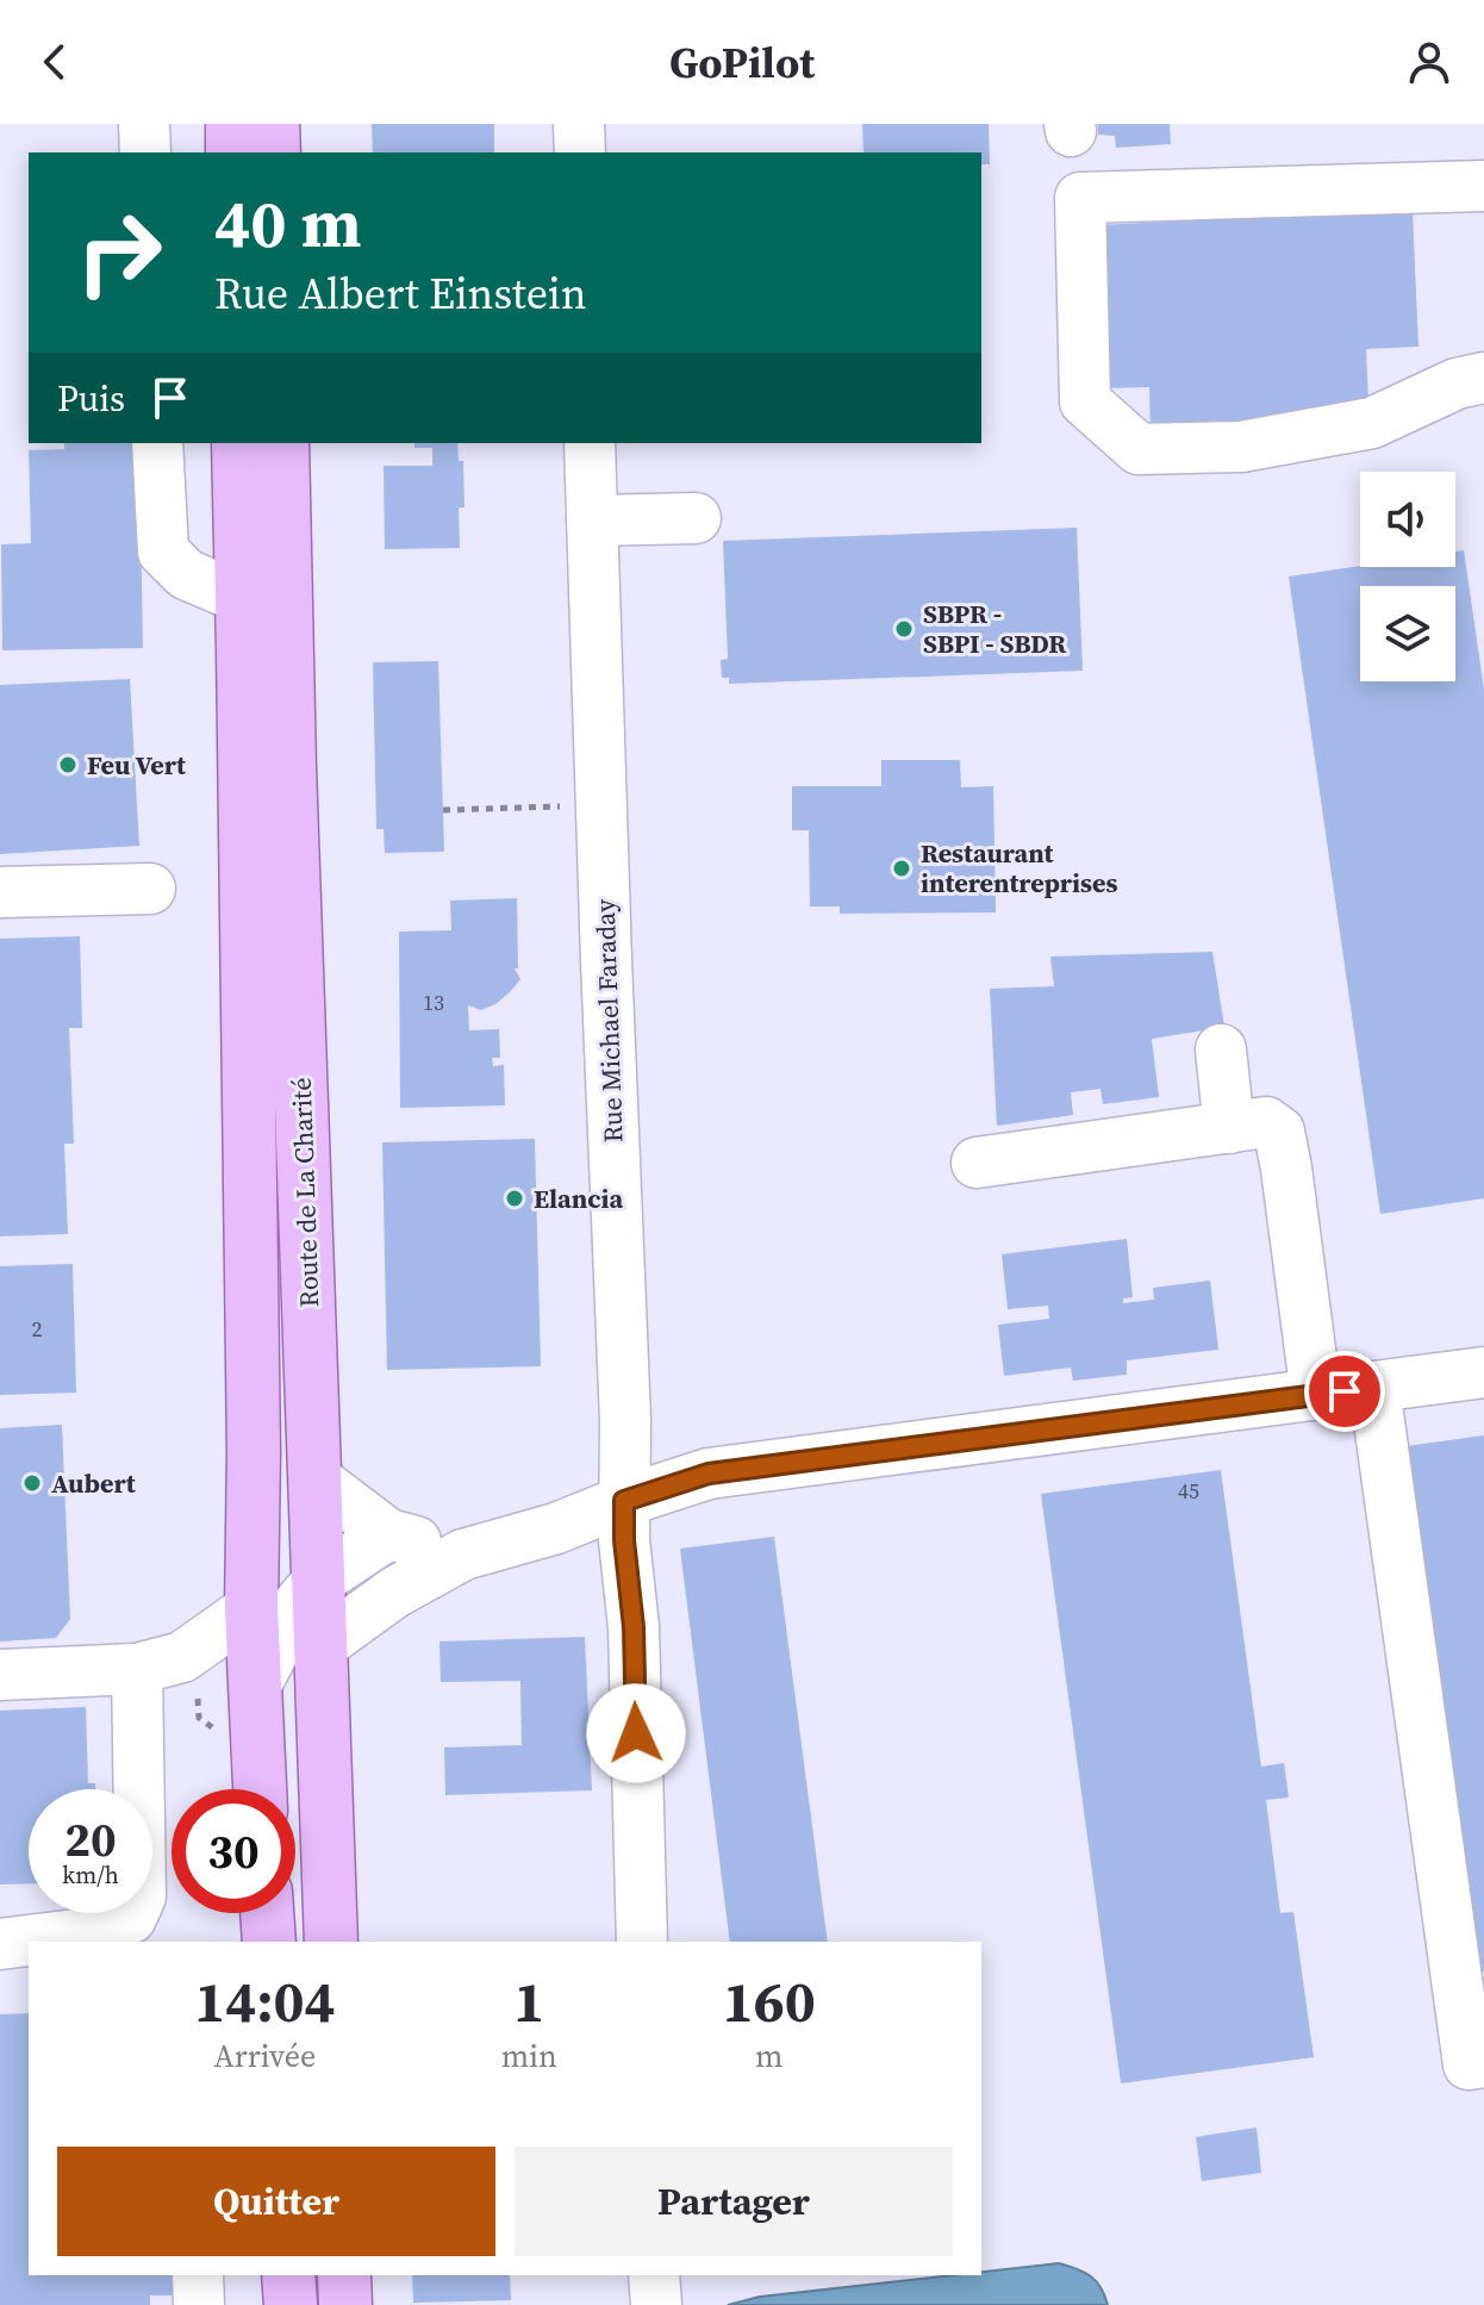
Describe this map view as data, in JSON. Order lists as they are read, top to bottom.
{
  "streets": {
    "main road": ["Route de La Charité"],
    "street": ["Rue Michael Faraday"]
  },
  "places": [
    "SBPR - SBPI - SBDR",
    "Feu Vert",
    "Restaurant interentreprises",
    "Elancia",
    "Aubert"
  ],
  "house_numbers": ["13", "2", "45"],
  "page": {
    "header": "GoPilot",
    "turn": ["40 m", "Rue Albert Einstein"],
    "then": "Puis",
    "speed": "20 km/h",
    "limit": "30",
    "eta": [
      "14:04",
      "Arrivée",
      "1",
      "min",
      "160",
      "m"
    ],
    "buttons": ["Quitter", "Partager"]
  }
}
